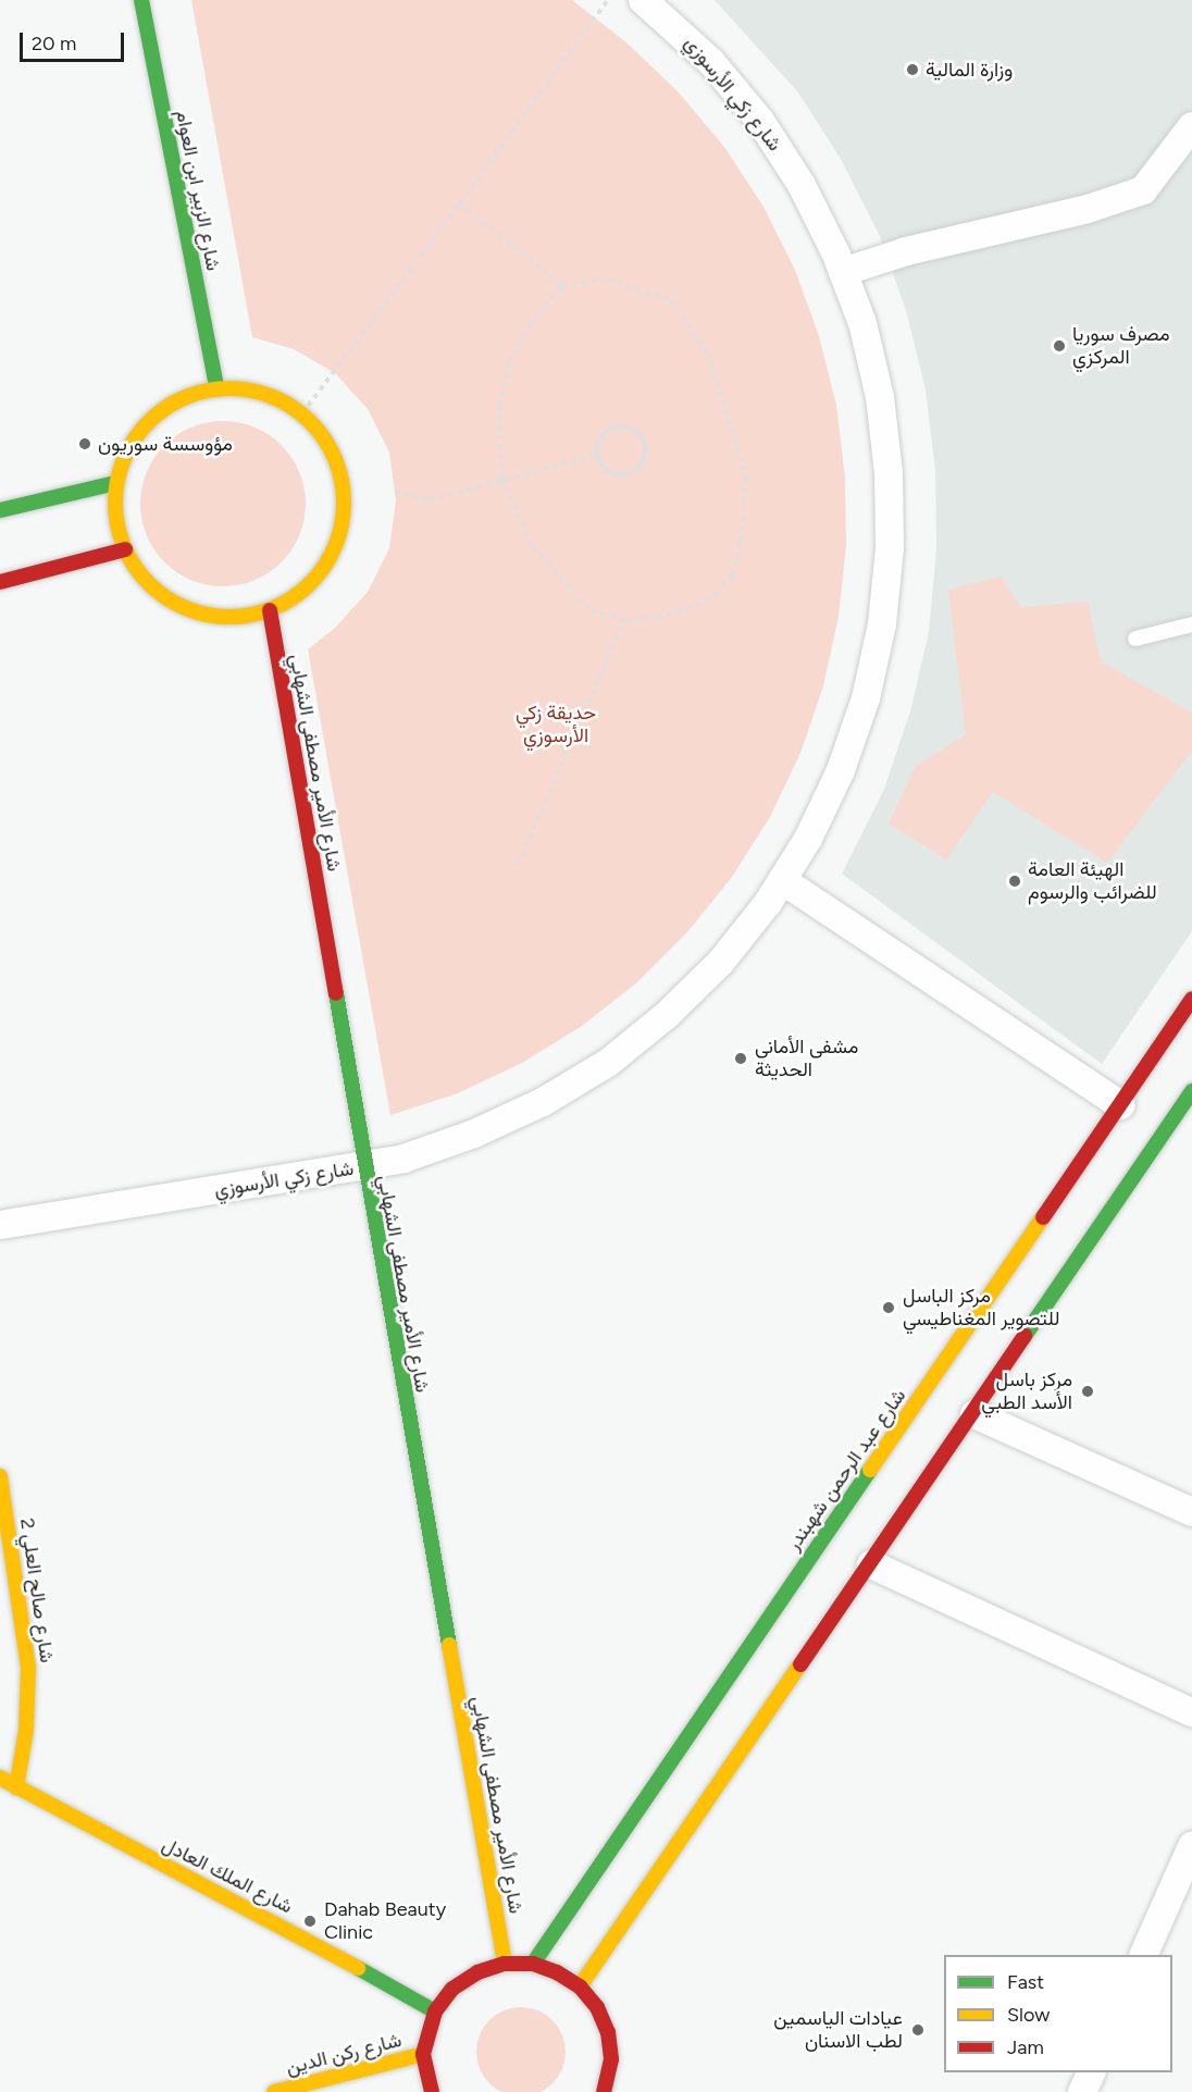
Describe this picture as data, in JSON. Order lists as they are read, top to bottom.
{
  "streets": {
    "main road": [
      "شارع الزبير ابن العوام",
      "شارع الأمير مصطفى الشهابي",
      "شارع عبد الرحمن شهبندر",
      "شارع صالح العلي 2",
      "شارع الملك العادل",
      "شارع ركن الدين"
    ],
    "street": ["شارع زكي الأرسوزي"]
  },
  "crossings": [
    ["شارع زكي الأرسوزي", "شارع الأمير مصطفى الشهابي"],
    ["شارع الزبير ابن العوام", "شارع الأمير مصطفى الشهابي"],
    ["شارع صالح العلي 2", "شارع الملك العادل"]
  ],
  "parks": ["حديقة زكي الأرسوزي"],
  "places": [
    "وزارة المالية",
    "مصرف سوريا المركزي",
    "مؤوسسة سوريون",
    "الهيئة العامة للضرائب والرسوم",
    "مشفى الأماني الحديثة",
    "مركز الباسل للتصوير المغناطيسي",
    "مركز باسل الأسد الطبي",
    "Dahab Beauty Clinic",
    "عيادات الياسمين لطب الاسنان"
  ],
  "legend": ["Fast", "Slow", "Jam"],
  "scale_bar": "20 m"
}
